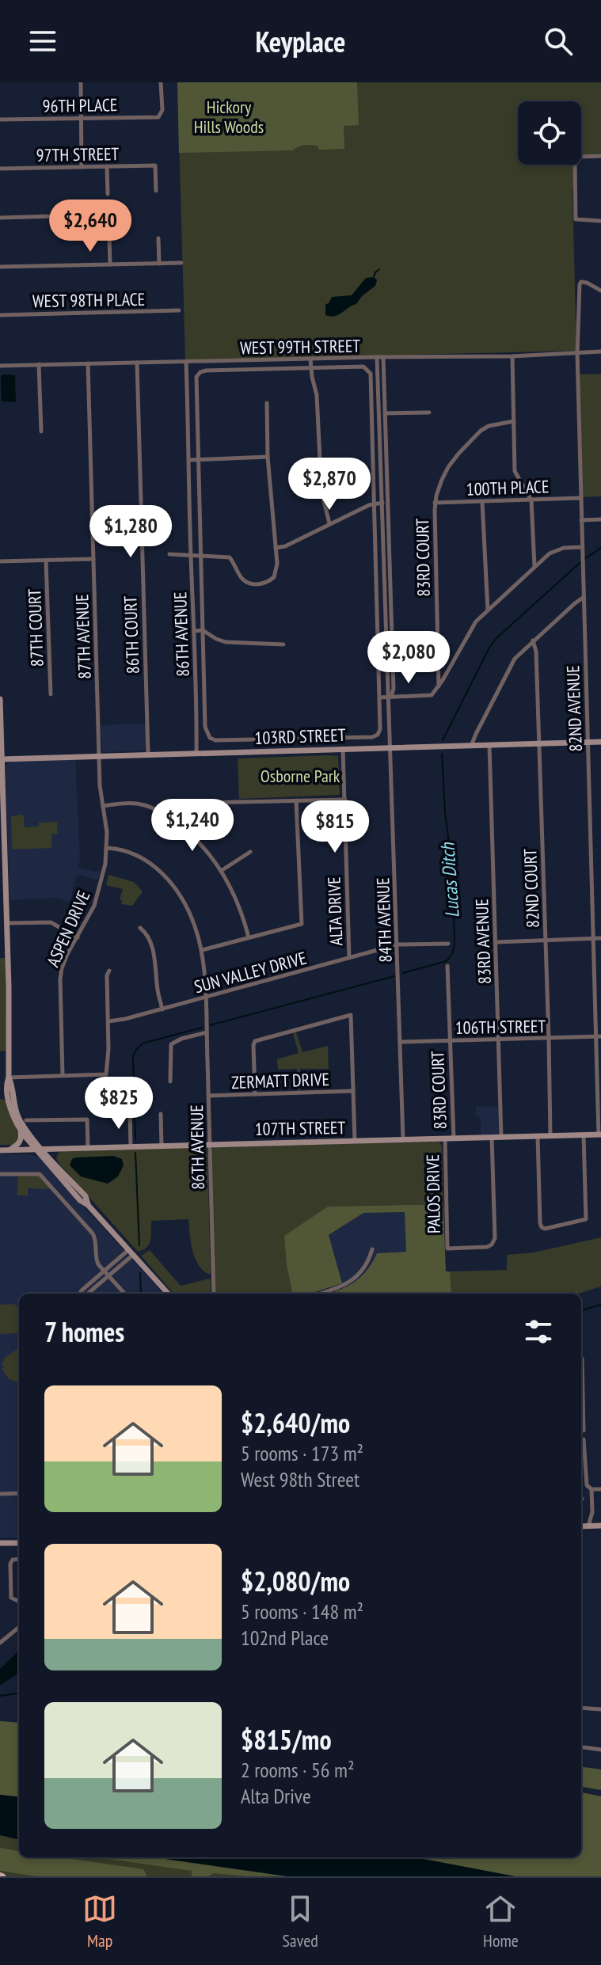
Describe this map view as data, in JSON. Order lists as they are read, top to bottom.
{
  "streets": {
    "street": [
      "96TH PLACE",
      "97TH STREET",
      "WEST 98TH PLACE",
      "WEST 99TH STREET",
      "100TH PLACE",
      "83RD COURT",
      "87TH COURT",
      "86TH AVENUE",
      "86TH COURT",
      "87TH AVENUE",
      "82ND AVENUE",
      "103RD STREET",
      "82ND COURT",
      "ALTA DRIVE",
      "84TH AVENUE",
      "ASPEN DRIVE",
      "83RD AVENUE",
      "SUN VALLEY DRIVE",
      "106TH STREET",
      "ZERMATT DRIVE",
      "107TH STREET",
      "PALOS DRIVE"
    ]
  },
  "crossings": [
    ["WEST 99TH STREET", "86TH AVENUE"],
    ["WEST 99TH STREET", "86TH COURT"],
    ["WEST 99TH STREET", "87TH AVENUE"],
    ["WEST 99TH STREET", "82ND AVENUE"],
    ["WEST 99TH STREET", "84TH AVENUE"],
    ["100TH PLACE", "83RD COURT"],
    ["100TH PLACE", "82ND AVENUE"],
    ["83RD COURT", "106TH STREET"],
    ["83RD COURT", "107TH STREET"],
    ["86TH AVENUE", "103RD STREET"],
    ["86TH AVENUE", "ASPEN DRIVE"],
    ["86TH AVENUE", "SUN VALLEY DRIVE"],
    ["86TH AVENUE", "ZERMATT DRIVE"],
    ["86TH AVENUE", "107TH STREET"],
    ["86TH COURT", "103RD STREET"],
    ["87TH AVENUE", "103RD STREET"],
    ["87TH AVENUE", "ASPEN DRIVE"],
    ["82ND AVENUE", "103RD STREET"],
    ["82ND AVENUE", "106TH STREET"],
    ["82ND AVENUE", "107TH STREET"],
    ["103RD STREET", "82ND COURT"],
    ["103RD STREET", "ALTA DRIVE"],
    ["103RD STREET", "84TH AVENUE"],
    ["103RD STREET", "ASPEN DRIVE"],
    ["103RD STREET", "83RD AVENUE"],
    ["82ND COURT", "106TH STREET"],
    ["82ND COURT", "107TH STREET"],
    ["ALTA DRIVE", "SUN VALLEY DRIVE"],
    ["84TH AVENUE", "SUN VALLEY DRIVE"],
    ["84TH AVENUE", "106TH STREET"],
    ["84TH AVENUE", "107TH STREET"],
    ["83RD AVENUE", "106TH STREET"],
    ["83RD AVENUE", "107TH STREET"],
    ["107TH STREET", "PALOS DRIVE"]
  ],
  "water": ["Lucas Ditch"],
  "parks": ["Hickory Hills Woods", "Osborne Park"],
  "page": {
    "header": "Keyplace",
    "price": [
      "$2,640",
      "$2,870",
      "$1,280",
      "$2,080",
      "$1,240",
      "$815",
      "$825"
    ],
    "heading": "7 homes",
    "list": [
      {
        "name": "$2,640/mo",
        "note": "5 rooms · 173 m² · West 98th Street"
      },
      {
        "name": "$2,080/mo",
        "note": "5 rooms · 148 m² · 102nd Place"
      },
      {
        "name": "$815/mo",
        "note": "2 rooms · 56 m² · Alta Drive"
      }
    ],
    "tabs": ["Map", "Saved", "Home"]
  }
}
